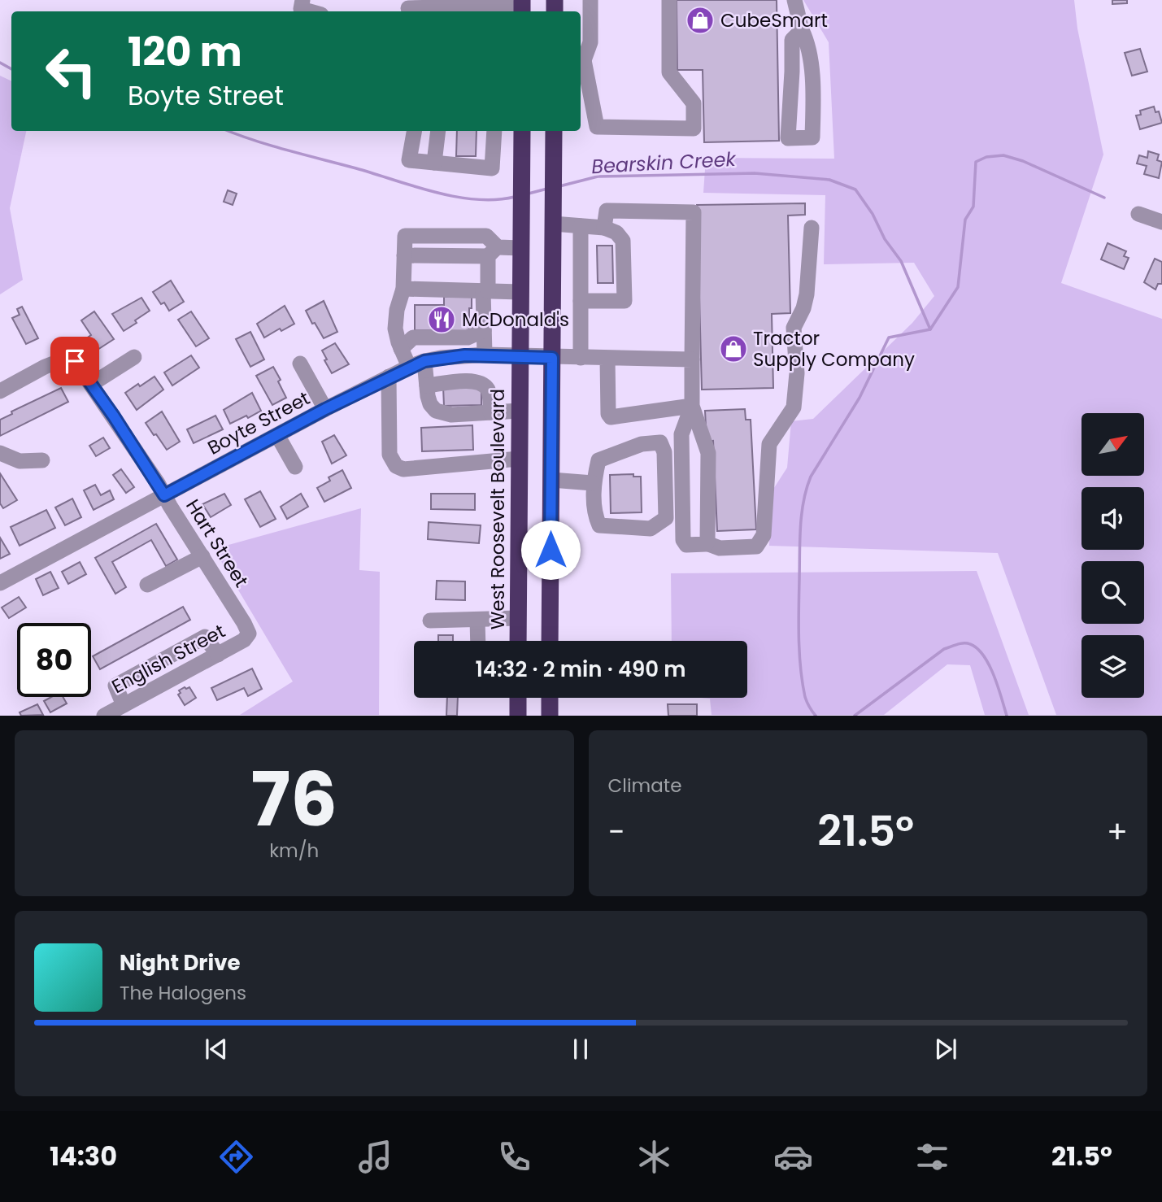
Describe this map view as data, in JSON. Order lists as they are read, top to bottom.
{
  "streets": {
    "highway": ["West Roosevelt Boulevard"],
    "street": ["Boyte Street", "Hart Street", "English Street"]
  },
  "crossings": [
    ["Boyte Street", "West Roosevelt Boulevard"],
    ["Boyte Street", "Hart Street"],
    ["Hart Street", "English Street"]
  ],
  "water": ["Bearskin Creek"],
  "places": {
    "shop": ["CubeSmart", "Tractor Supply Company"],
    "restaurant": ["McDonald's"]
  },
  "north": "top right",
  "page": {
    "turn": ["120 m", "Boyte Street"],
    "limit": "80",
    "trip": "14:32 · 2 min · 490 m",
    "tile": [
      ["76", "km/h"],
      "Climate"
    ],
    "heat": ["−", "21.5°", "+"],
    "song": ["Night Drive", "The Halogens"],
    "tabs": ["14:30", "21.5°"]
  }
}
